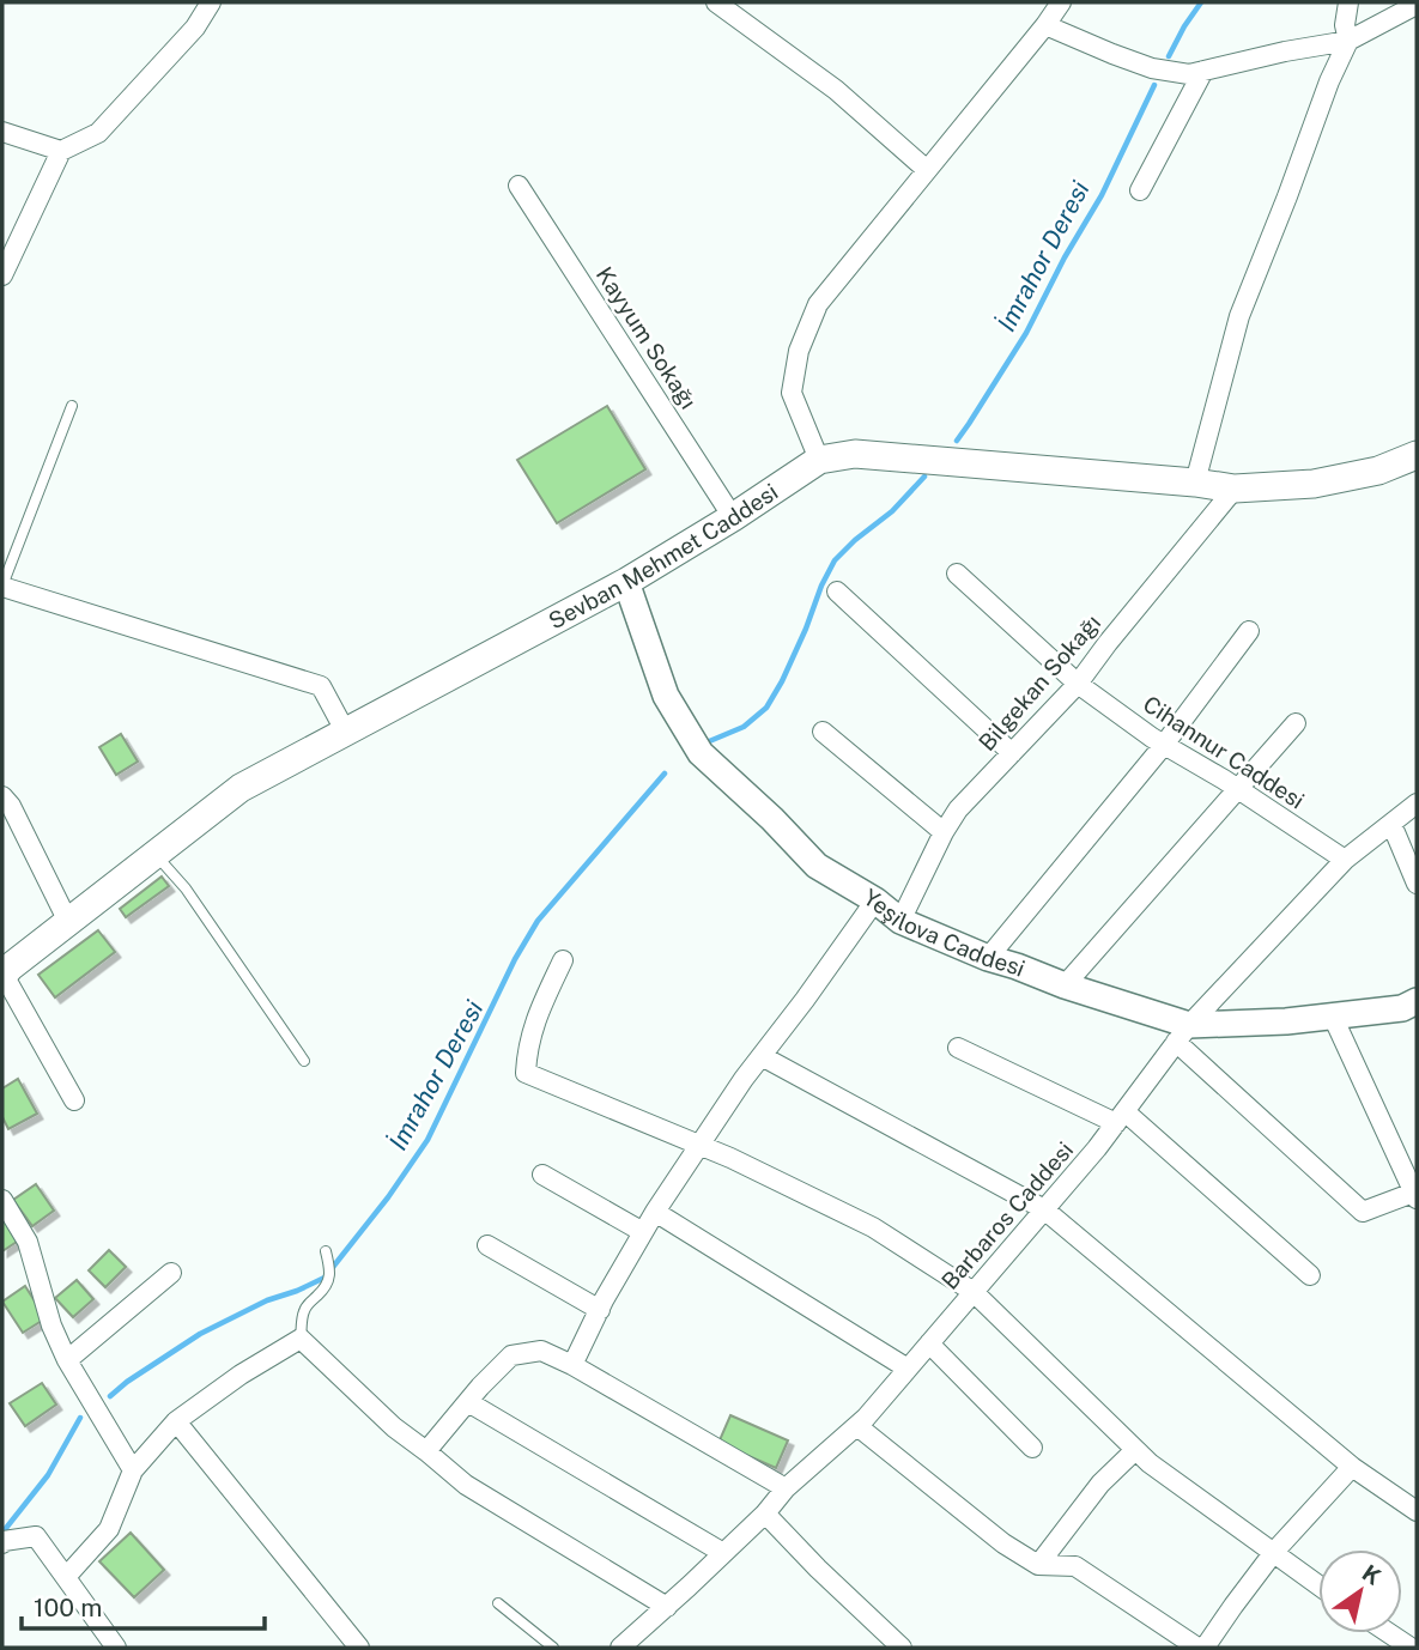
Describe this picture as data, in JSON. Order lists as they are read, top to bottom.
{
  "streets": {
    "main road": ["Sevban Mehmet Caddesi"],
    "street": [
      "Kayyum Sokağı",
      "Bilgekan Sokağı",
      "Cihannur Caddesi",
      "Yeşilova Caddesi",
      "Barbaros Caddesi"
    ]
  },
  "crossings": [
    ["Kayyum Sokağı", "Sevban Mehmet Caddesi"],
    ["Sevban Mehmet Caddesi", "Bilgekan Sokağı"],
    ["Sevban Mehmet Caddesi", "Yeşilova Caddesi"],
    ["Bilgekan Sokağı", "Cihannur Caddesi"],
    ["Bilgekan Sokağı", "Yeşilova Caddesi"],
    ["Cihannur Caddesi", "Barbaros Caddesi"],
    ["Yeşilova Caddesi", "Barbaros Caddesi"]
  ],
  "water": ["İmrahor Deresi"],
  "scale_bar": "100 m",
  "north": "top right"
}
